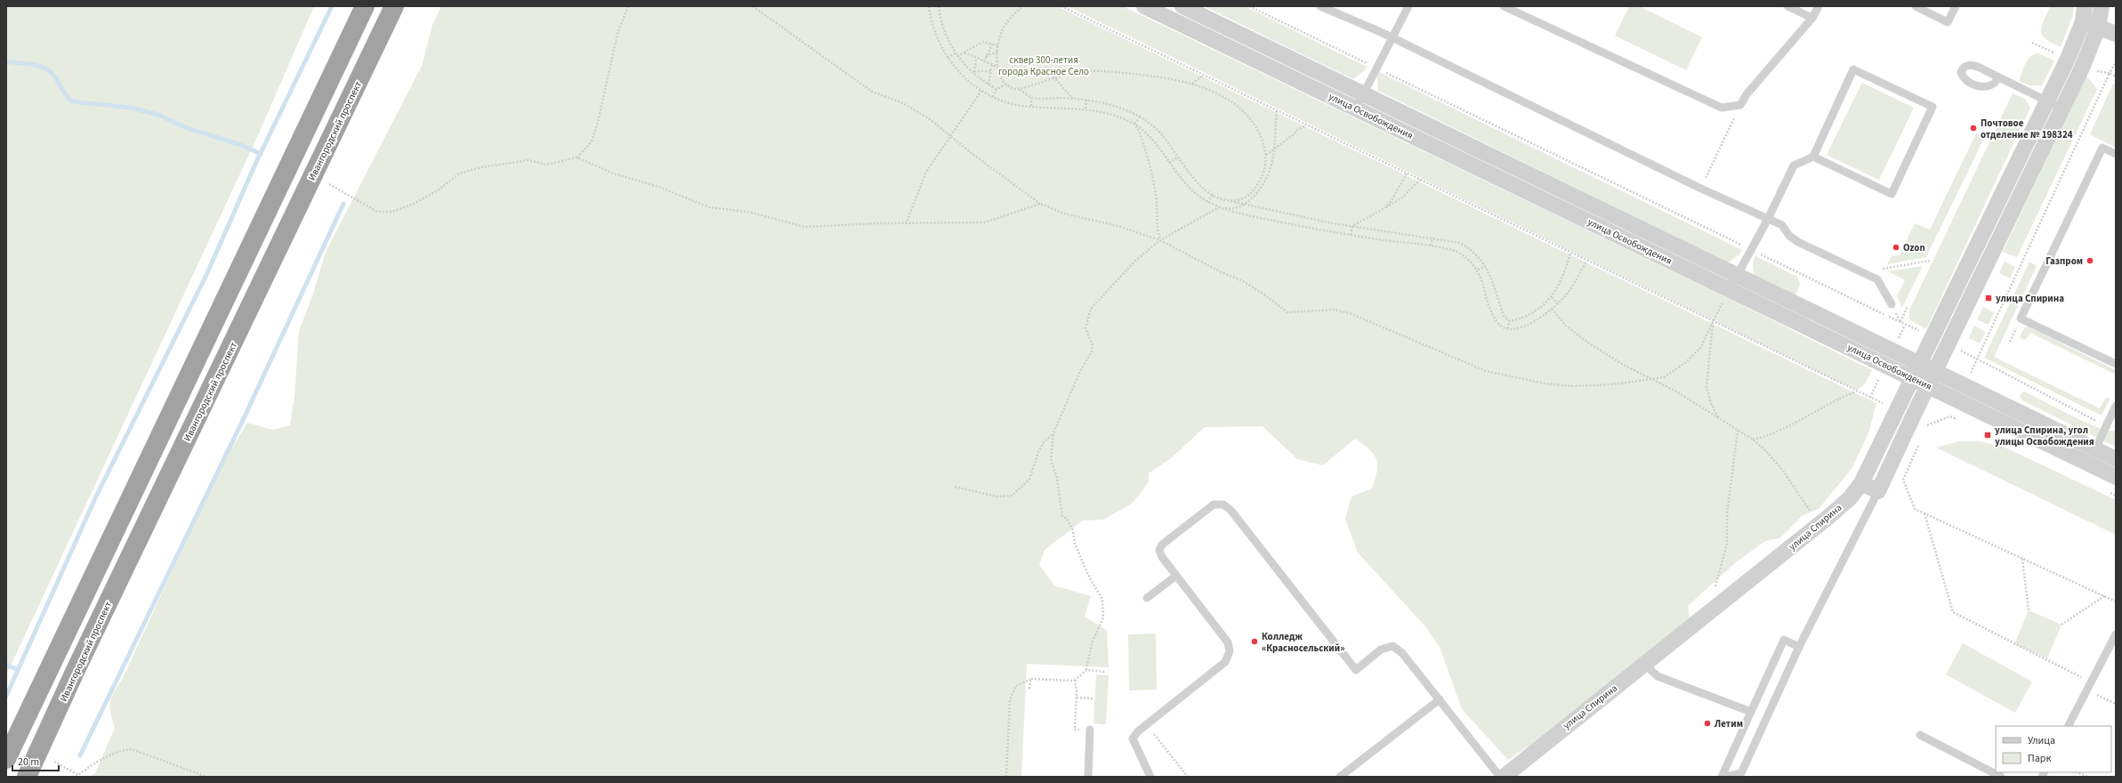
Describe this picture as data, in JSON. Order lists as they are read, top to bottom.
{
  "streets": {
    "highway": ["Ивангородский проспект"],
    "street": ["улица Освобождения", "улица Спирина"]
  },
  "crossings": [
    ["улица Освобождения", "улица Спирина"]
  ],
  "parks": ["сквер 300-летия города Красное Село"],
  "places": {
    "other": [
      "Почтовое отделение № 198324",
      "Ozon",
      "Газпром",
      "Колледж «Красносельский»",
      "Летим"
    ],
    "transit": ["улица Спирина", "улица Спирина, угол улицы Освобождения"]
  },
  "legend": ["Улица", "Парк"],
  "scale_bar": "20 m"
}
